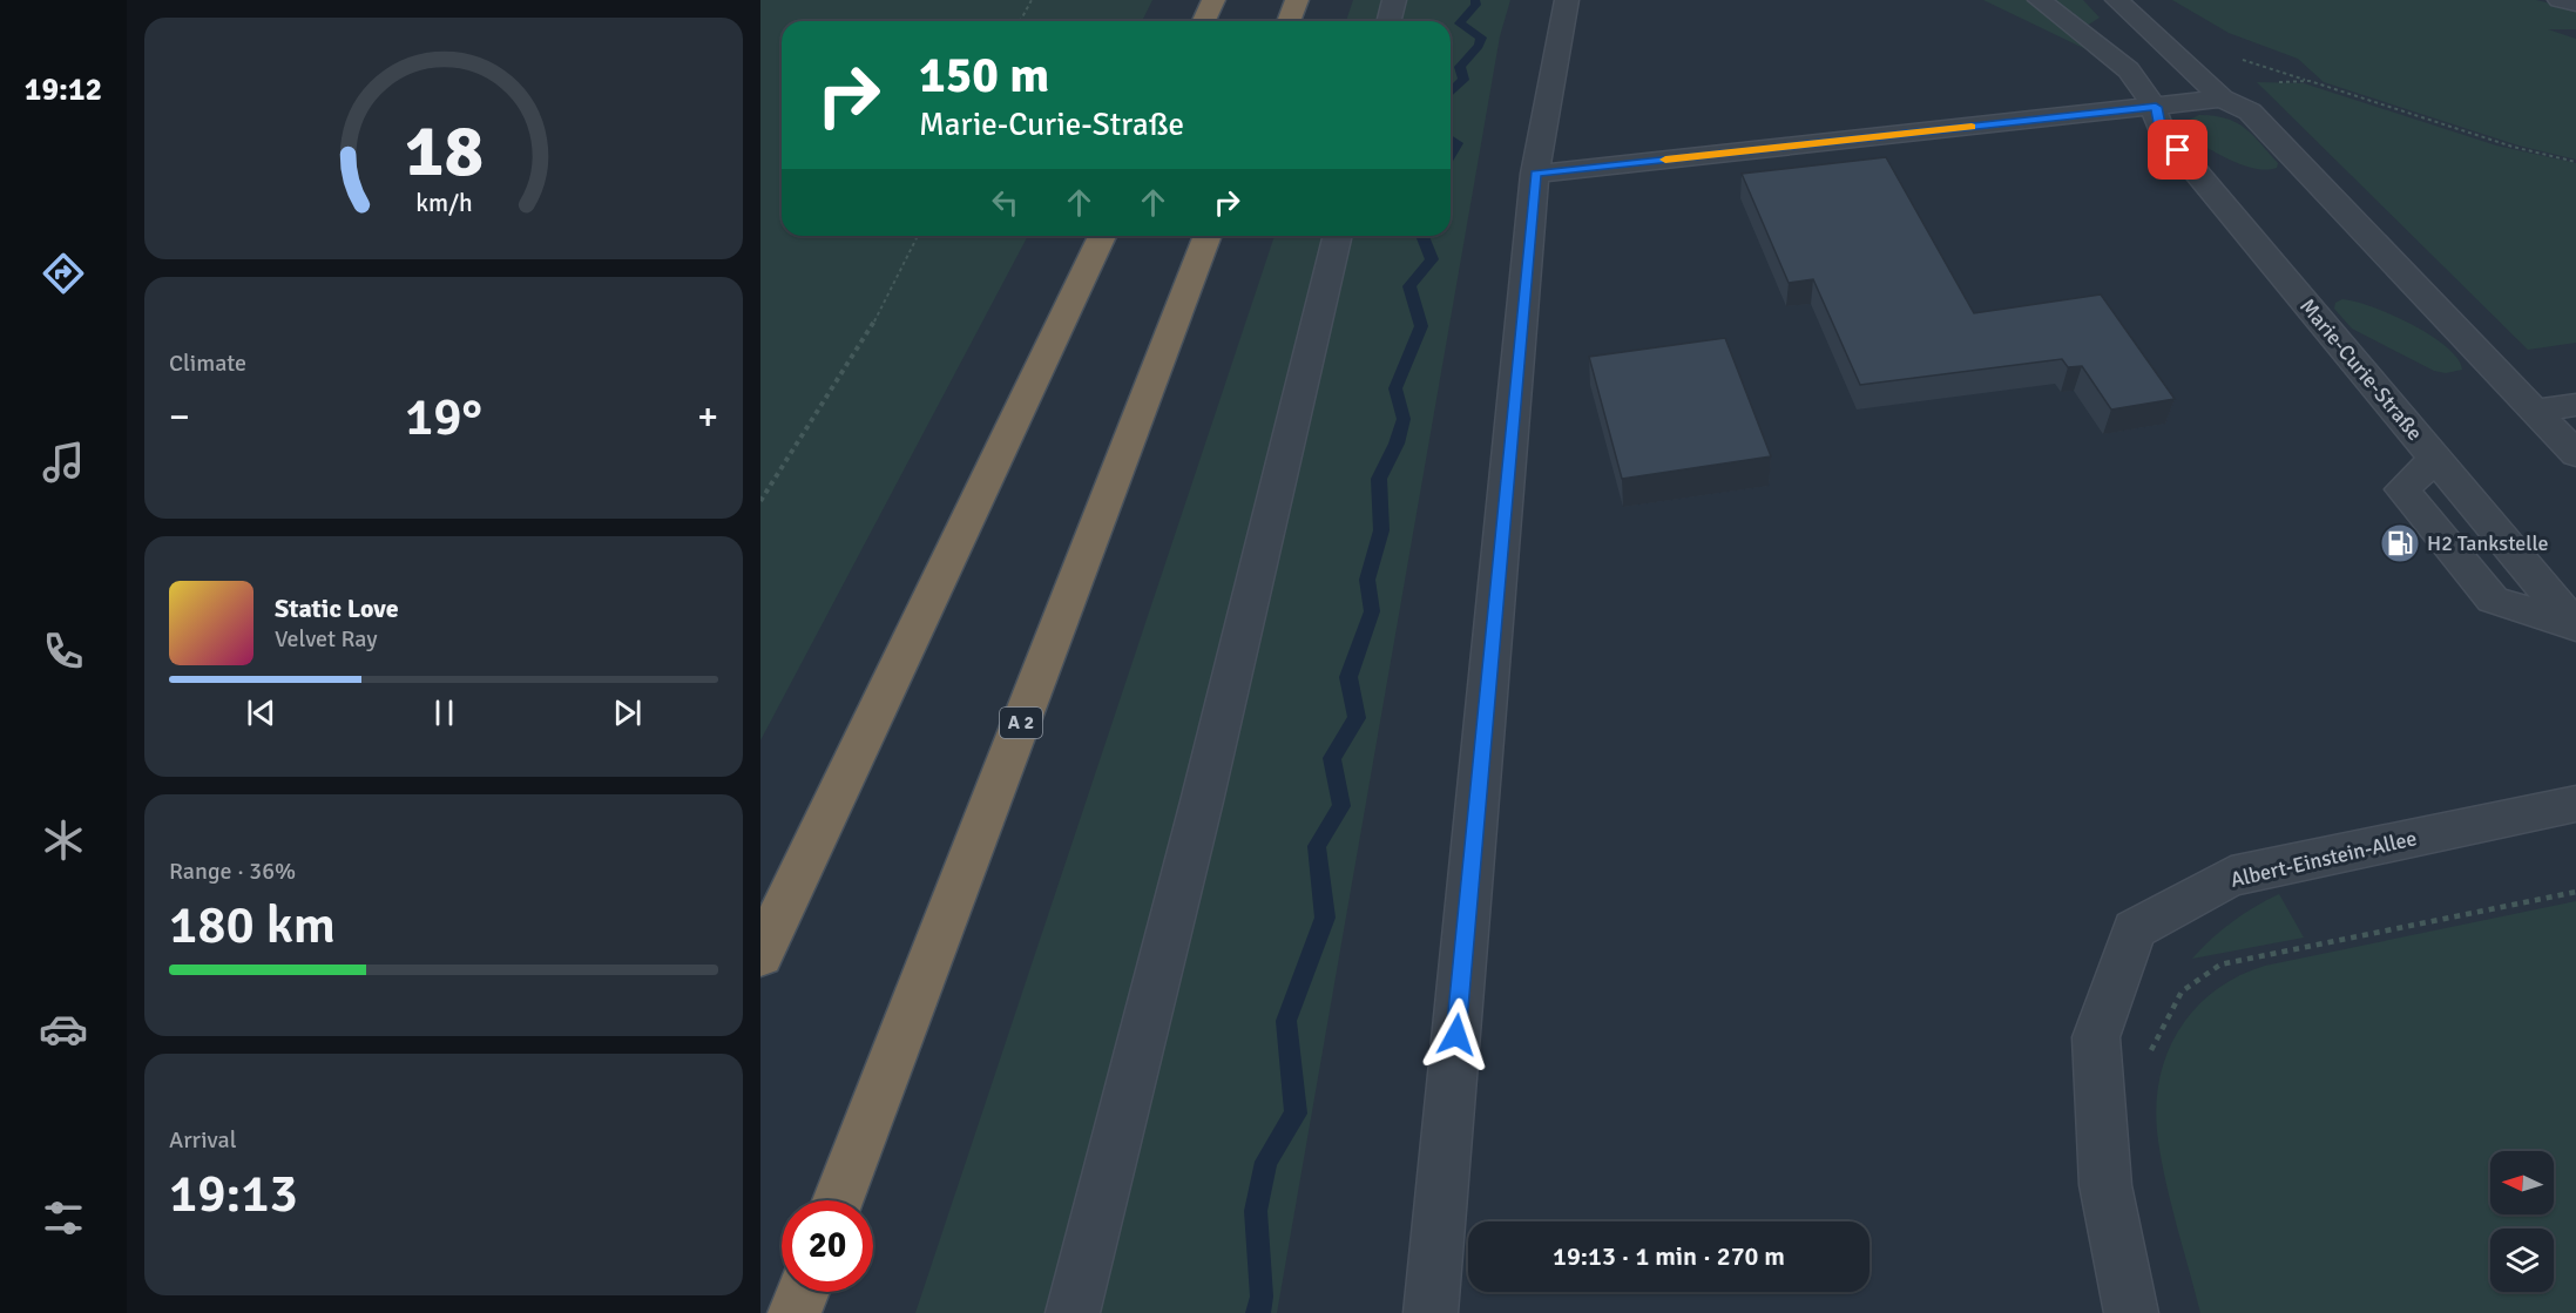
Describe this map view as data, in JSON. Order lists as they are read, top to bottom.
{
  "streets": {
    "highway": ["A 2"],
    "street": ["Marie-Curie-Straße", "Albert-Einstein-Allee"]
  },
  "places": {
    "fuel station": ["H2 Tankstelle"]
  },
  "north": "left",
  "page": {
    "tabs": "19:12",
    "turn": ["150 m", "Marie-Curie-Straße"],
    "tile": [
      "Climate",
      ["Range · 36%", "180 km"],
      ["Arrival", "19:13"]
    ],
    "heat": ["−", "19°", "+"],
    "song": ["Static Love", "Velvet Ray"],
    "limit": "20",
    "trip": "19:13 · 1 min · 270 m",
    "gauge": ["18", "km/h"]
  }
}
